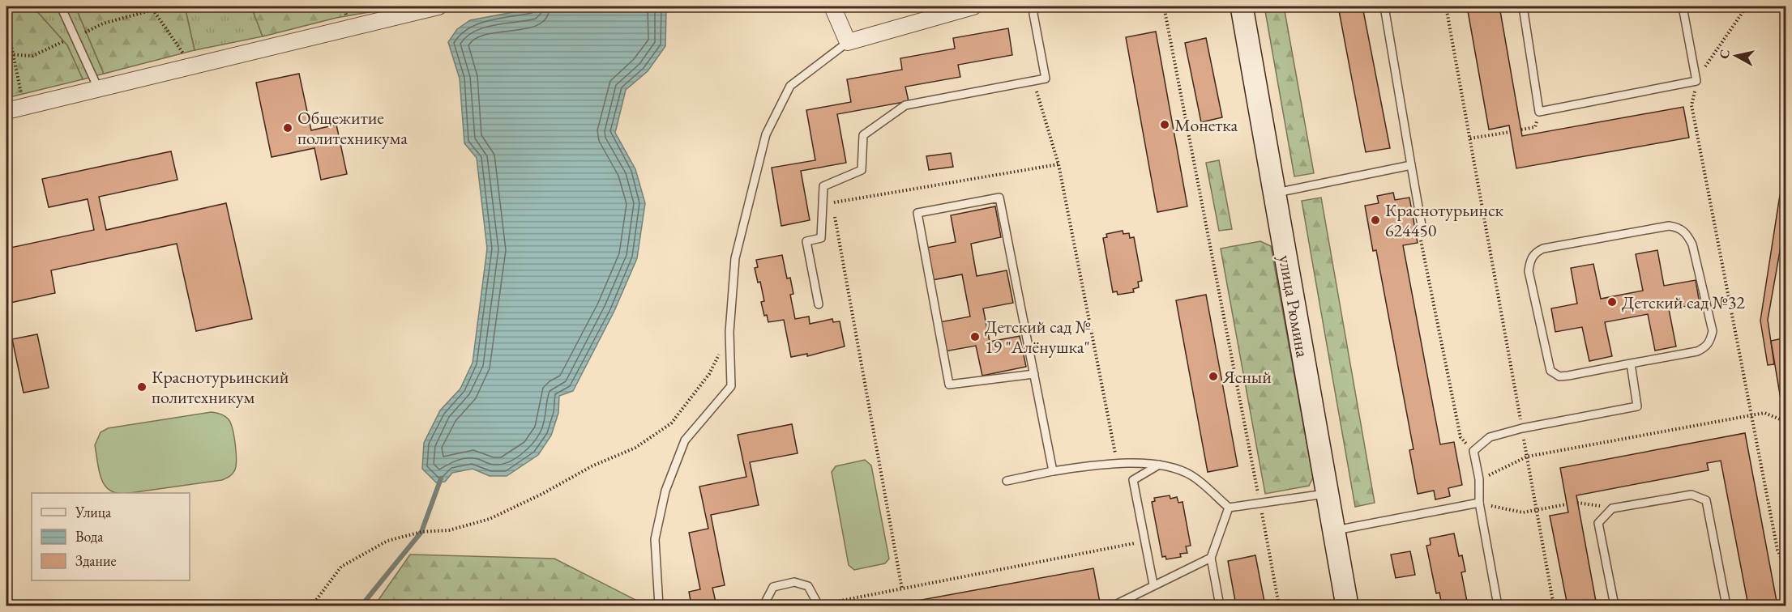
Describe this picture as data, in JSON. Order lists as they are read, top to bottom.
{
  "streets": {
    "main road": ["улица Рюмина"]
  },
  "places": [
    "Монетка",
    "Общежитие политехникума",
    "Краснотурьинск 624450",
    "Детский сад №32",
    "Детский сад № 19 \"Алёнушка\"",
    "Ясный",
    "Краснотурьинский политехникум"
  ],
  "legend": ["Улица", "Вода", "Здание"],
  "north": "left"
}
